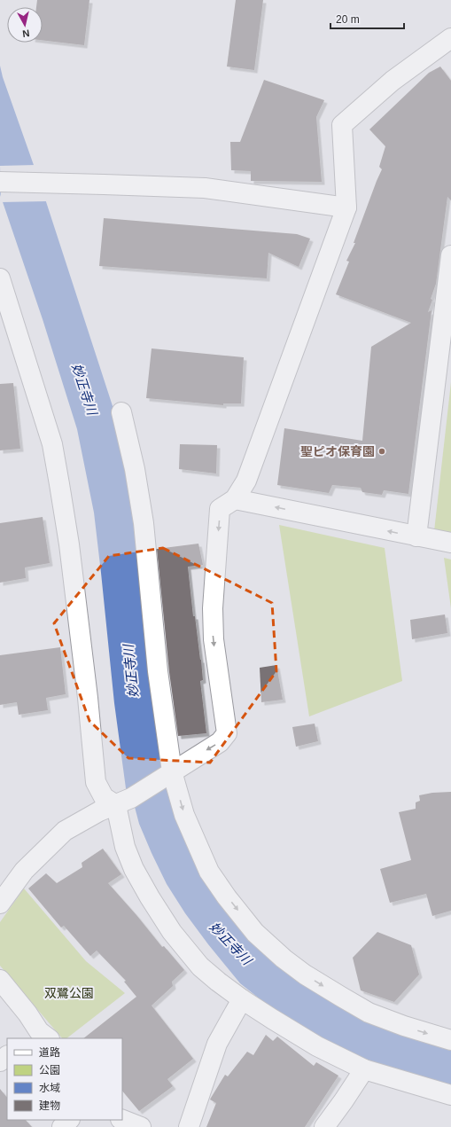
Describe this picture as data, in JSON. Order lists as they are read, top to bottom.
{
  "water": ["妙正寺川"],
  "parks": ["双鷺公園"],
  "places": ["聖ピオ保育園"],
  "legend": [
    "道路",
    "公園",
    "水域",
    "建物"
  ],
  "scale_bar": "20 m",
  "north": "bottom"
}
